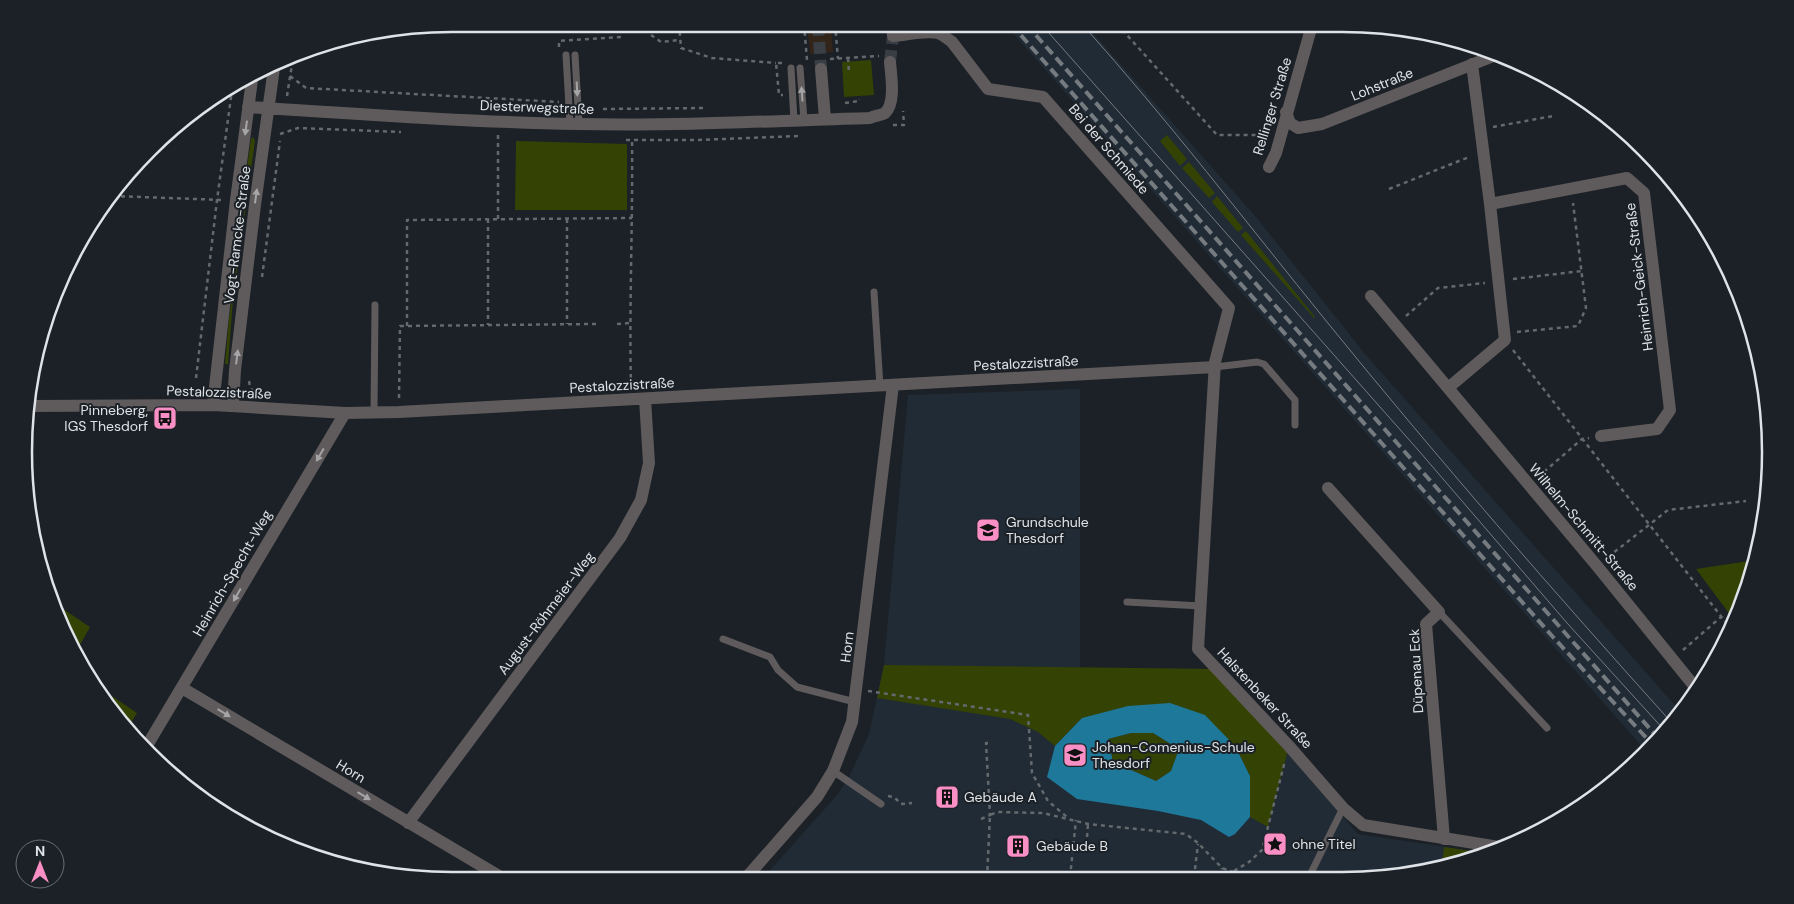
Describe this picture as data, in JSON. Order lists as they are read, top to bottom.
{
  "streets": {
    "street": [
      "Lohstraße",
      "Rellinger Straße",
      "Diesterwegstraße",
      "Bei der Schmiede",
      "Vogt-Ramcke-Straße",
      "Heinrich-Geick-Straße",
      "Pestalozzistraße",
      "Wilhelm-Schmitt-Straße",
      "Heinrich-Specht-Weg",
      "August-Röhmeier-Weg",
      "Horn",
      "Düpenau Eck",
      "Halstenbeker Straße"
    ]
  },
  "crossings": [
    ["Lohstraße", "Rellinger Straße"],
    ["Diesterwegstraße", "Vogt-Ramcke-Straße"],
    ["Bei der Schmiede", "Pestalozzistraße"],
    ["Bei der Schmiede", "Halstenbeker Straße"],
    ["Vogt-Ramcke-Straße", "Pestalozzistraße"],
    ["Pestalozzistraße", "Heinrich-Specht-Weg"],
    ["Pestalozzistraße", "August-Röhmeier-Weg"],
    ["Pestalozzistraße", "Horn"],
    ["Pestalozzistraße", "Halstenbeker Straße"],
    ["Heinrich-Specht-Weg", "Horn"],
    ["August-Röhmeier-Weg", "Horn"],
    ["Düpenau Eck", "Halstenbeker Straße"]
  ],
  "one_way": ["Heinrich-Specht-Weg"],
  "places": {
    "bus stop": ["Pinneberg, IGS Thesdorf"],
    "school or university": ["Grundschule Thesdorf", "Johan-Comenius-Schule Thesdorf"],
    "building": ["Gebäude A", "Gebäude B"],
    "place": ["ohne Titel"]
  },
  "north": "top"
}
